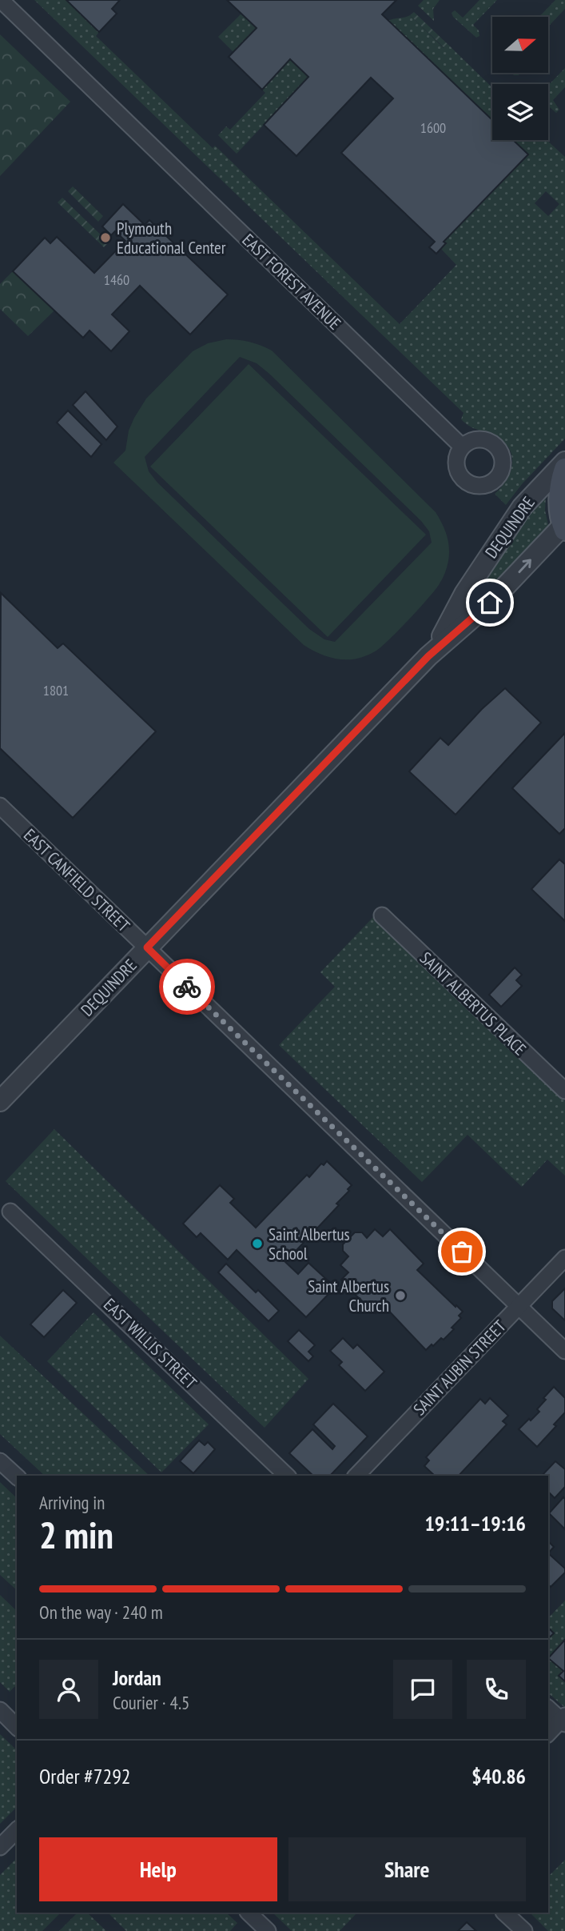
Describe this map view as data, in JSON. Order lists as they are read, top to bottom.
{
  "streets": {
    "street": [
      "EAST FOREST AVENUE",
      "DEQUINDRE",
      "EAST CANFIELD STREET",
      "SAINT ALBERTUS PLACE",
      "EAST WILLIS STREET",
      "SAINT AUBIN STREET"
    ]
  },
  "crossings": [
    ["DEQUINDRE", "EAST CANFIELD STREET"],
    ["EAST CANFIELD STREET", "SAINT AUBIN STREET"]
  ],
  "places": ["Plymouth Educational Center", "Saint Albertus School", "Saint Albertus Church"],
  "house_numbers": ["1600", "1460", "1801"],
  "north": "right",
  "page": {
    "heading": ["2 min", "Arriving in", "19:11–19:16"],
    "panel": [
      "Jordan",
      "Courier · 4.5",
      "Order #7292",
      "$40.86"
    ],
    "bar": "On the way · 240 m",
    "buttons": ["Help", "Share"]
  }
}
